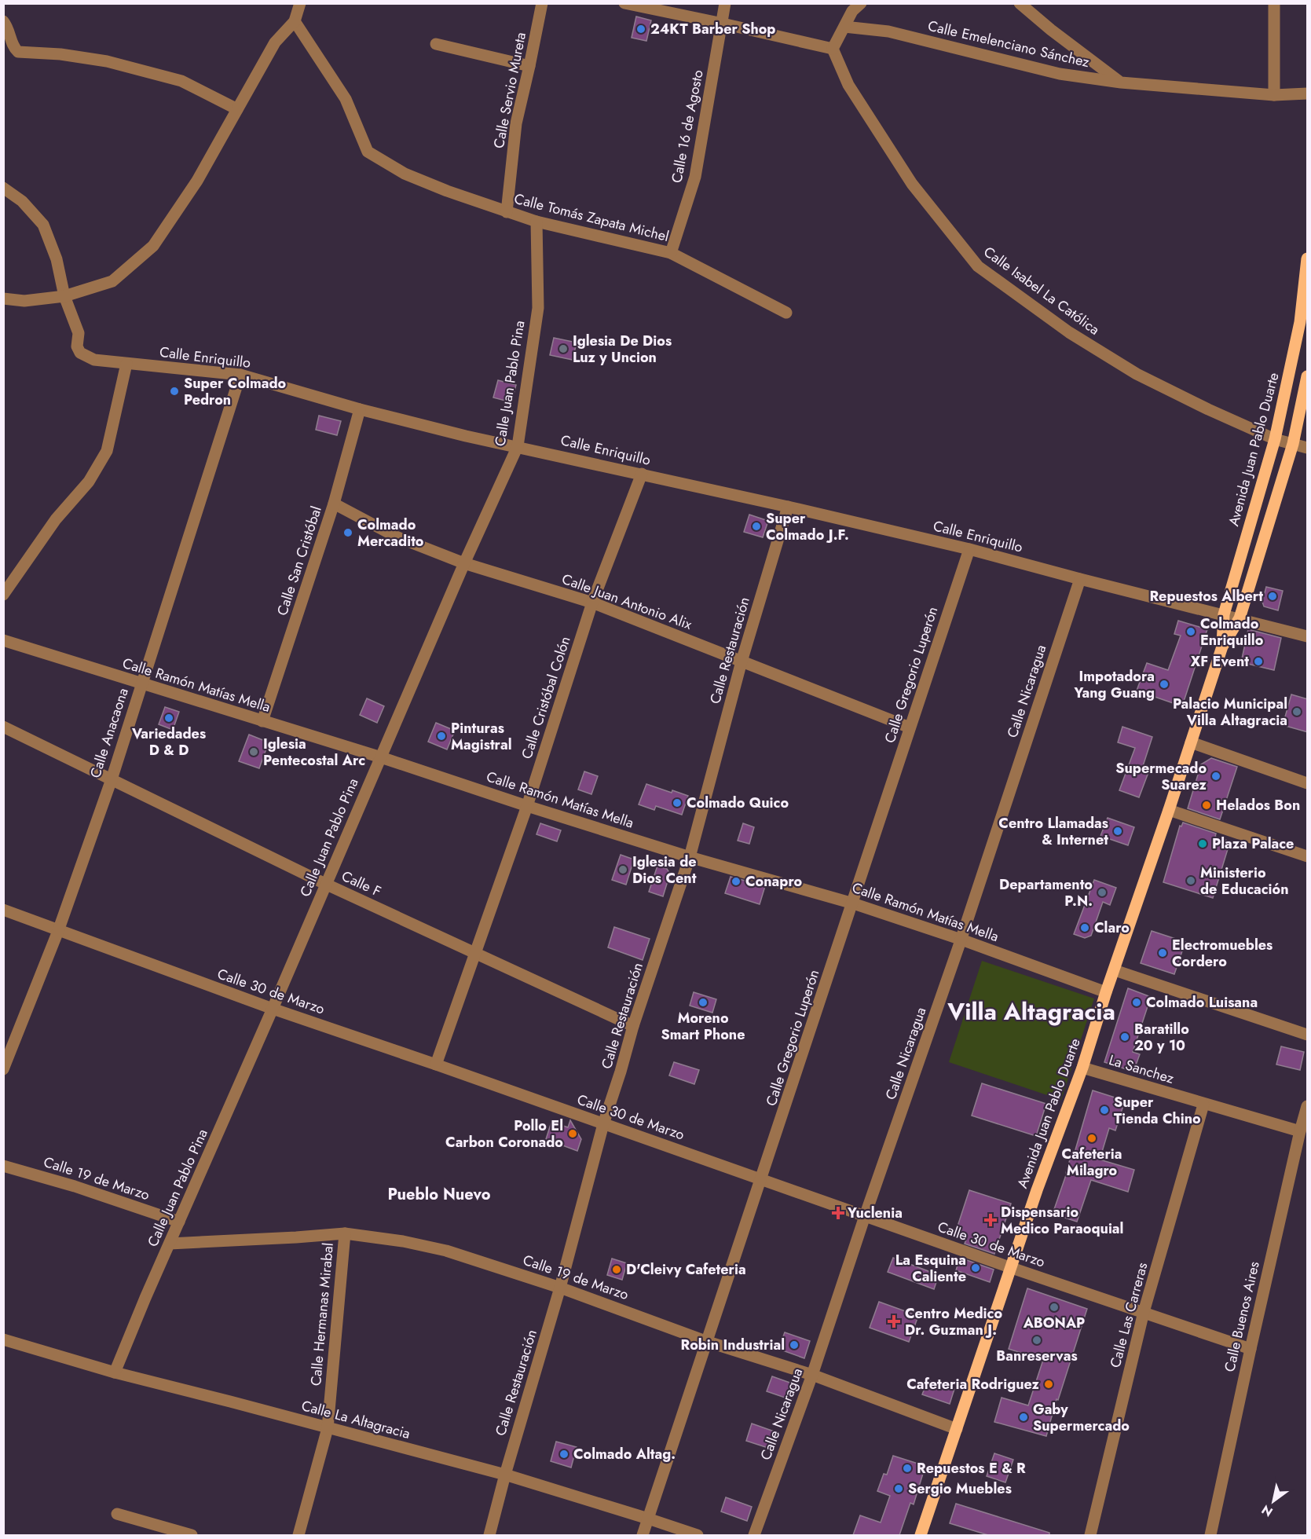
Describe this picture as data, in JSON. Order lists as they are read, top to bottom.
{
  "streets": {
    "main road": ["Avenida Juan Pablo Duarte"],
    "street": [
      "Calle Emelenciano Sánchez",
      "Calle Servio Mureta",
      "Calle 16 de Agosto",
      "Calle Tomás Zapata Michel",
      "Calle Isabel La Católica",
      "Calle Enriquillo",
      "Calle Juan Pablo Pina",
      "Calle San Cristóbal",
      "Calle Juan Antonio Alix",
      "Calle Restauración",
      "Calle Gregorio Luperón",
      "Calle Ramón Matías Mella",
      "Calle Nicaragua",
      "Calle Cristóbal Colón",
      "Calle Anacaona",
      "Calle F",
      "Calle 30 de Marzo",
      "La Sanchez",
      "Calle 19 de Marzo",
      "Calle Hermanas Mirabal",
      "Calle Las Carreras",
      "Calle Buenos Aires",
      "Calle La Altagracia"
    ]
  },
  "crossings": [
    ["Calle Servio Mureta", "Calle Tomás Zapata Michel"],
    ["Calle 16 de Agosto", "Calle Tomás Zapata Michel"],
    ["Calle Tomás Zapata Michel", "Calle Juan Pablo Pina"],
    ["Calle Isabel La Católica", "Avenida Juan Pablo Duarte"],
    ["Calle Enriquillo", "Calle Juan Pablo Pina"],
    ["Calle Enriquillo", "Avenida Juan Pablo Duarte"],
    ["Calle Enriquillo", "Calle San Cristóbal"],
    ["Calle Enriquillo", "Calle Restauración"],
    ["Calle Enriquillo", "Calle Gregorio Luperón"],
    ["Calle Enriquillo", "Calle Nicaragua"],
    ["Calle Enriquillo", "Calle Cristóbal Colón"],
    ["Calle Enriquillo", "Calle Anacaona"],
    ["Calle Juan Pablo Pina", "Calle Juan Antonio Alix"],
    ["Calle Juan Pablo Pina", "Calle Ramón Matías Mella"],
    ["Calle Juan Pablo Pina", "Calle F"],
    ["Calle Juan Pablo Pina", "Calle 30 de Marzo"],
    ["Calle Juan Pablo Pina", "Calle 19 de Marzo"],
    ["Calle Juan Pablo Pina", "Calle La Altagracia"],
    ["Avenida Juan Pablo Duarte", "Calle Ramón Matías Mella"],
    ["Avenida Juan Pablo Duarte", "Calle 30 de Marzo"],
    ["Avenida Juan Pablo Duarte", "La Sanchez"],
    ["Avenida Juan Pablo Duarte", "Calle 19 de Marzo"],
    ["Calle San Cristóbal", "Calle Juan Antonio Alix"],
    ["Calle San Cristóbal", "Calle Ramón Matías Mella"],
    ["Calle Juan Antonio Alix", "Calle Restauración"],
    ["Calle Juan Antonio Alix", "Calle Gregorio Luperón"],
    ["Calle Juan Antonio Alix", "Calle Cristóbal Colón"],
    ["Calle Restauración", "Calle Ramón Matías Mella"],
    ["Calle Restauración", "Calle F"],
    ["Calle Restauración", "Calle 30 de Marzo"],
    ["Calle Restauración", "Calle 19 de Marzo"],
    ["Calle Restauración", "Calle La Altagracia"],
    ["Calle Gregorio Luperón", "Calle Ramón Matías Mella"],
    ["Calle Gregorio Luperón", "Calle 30 de Marzo"],
    ["Calle Gregorio Luperón", "Calle 19 de Marzo"],
    ["Calle Gregorio Luperón", "Calle La Altagracia"],
    ["Calle Ramón Matías Mella", "Calle Nicaragua"],
    ["Calle Ramón Matías Mella", "Calle Cristóbal Colón"],
    ["Calle Ramón Matías Mella", "Calle Anacaona"],
    ["Calle Nicaragua", "Calle 30 de Marzo"],
    ["Calle Nicaragua", "Calle 19 de Marzo"],
    ["Calle Cristóbal Colón", "Calle F"],
    ["Calle Cristóbal Colón", "Calle 30 de Marzo"],
    ["Calle Anacaona", "Calle F"],
    ["Calle Anacaona", "Calle 30 de Marzo"],
    ["Calle 30 de Marzo", "Calle Las Carreras"],
    ["Calle 30 de Marzo", "Calle Buenos Aires"],
    ["La Sanchez", "Calle Las Carreras"],
    ["La Sanchez", "Calle Buenos Aires"],
    ["Calle 19 de Marzo", "Calle Hermanas Mirabal"],
    ["Calle Hermanas Mirabal", "Calle La Altagracia"]
  ],
  "districts": ["Villa Altagracia", "Pueblo Nuevo"],
  "places": {
    "other": [
      "24KT Barber Shop",
      "Iglesia De Dios Luz y Uncion",
      "Super Colmado Pedron",
      "Super Colmado J.F.",
      "Colmado Mercadito",
      "Repuestos Albert",
      "Colmado Enriquillo",
      "XF Event",
      "Impotadora Yang Guang",
      "Palacio Municipal Villa Altagracia",
      "Variedades D & D",
      "Pinturas Magistral",
      "Iglesia Pentecostal Arc",
      "Supermecado Suarez",
      "Colmado Quico",
      "Helados Bon",
      "Centro Llamadas & Internet",
      "Plaza Palace",
      "Iglesia de Dios Cent",
      "Ministerio de Educación",
      "Conapro",
      "Departamento P.N.",
      "Claro",
      "Electromuebles Cordero",
      "Moreno Smart Phone",
      "Colmado Luisana",
      "Baratillo 20 y 10",
      "Super Tienda Chino",
      "Pollo El Carbon Coronado",
      "Cafeteria Milagro",
      "La Esquina Caliente",
      "D'Cleivy Cafeteria",
      "ABONAP",
      "Banreservas",
      "Robin Industrial",
      "Cafeteria Rodriguez",
      "Gaby Supermercado",
      "Colmado Altag.",
      "Repuestos E & R",
      "Sergio Muebles"
    ],
    "health": ["Yuclenia", "Dispensario Medico Paraoquial", "Centro Medico Dr. Guzman J."]
  },
  "north": "bottom left"
}
